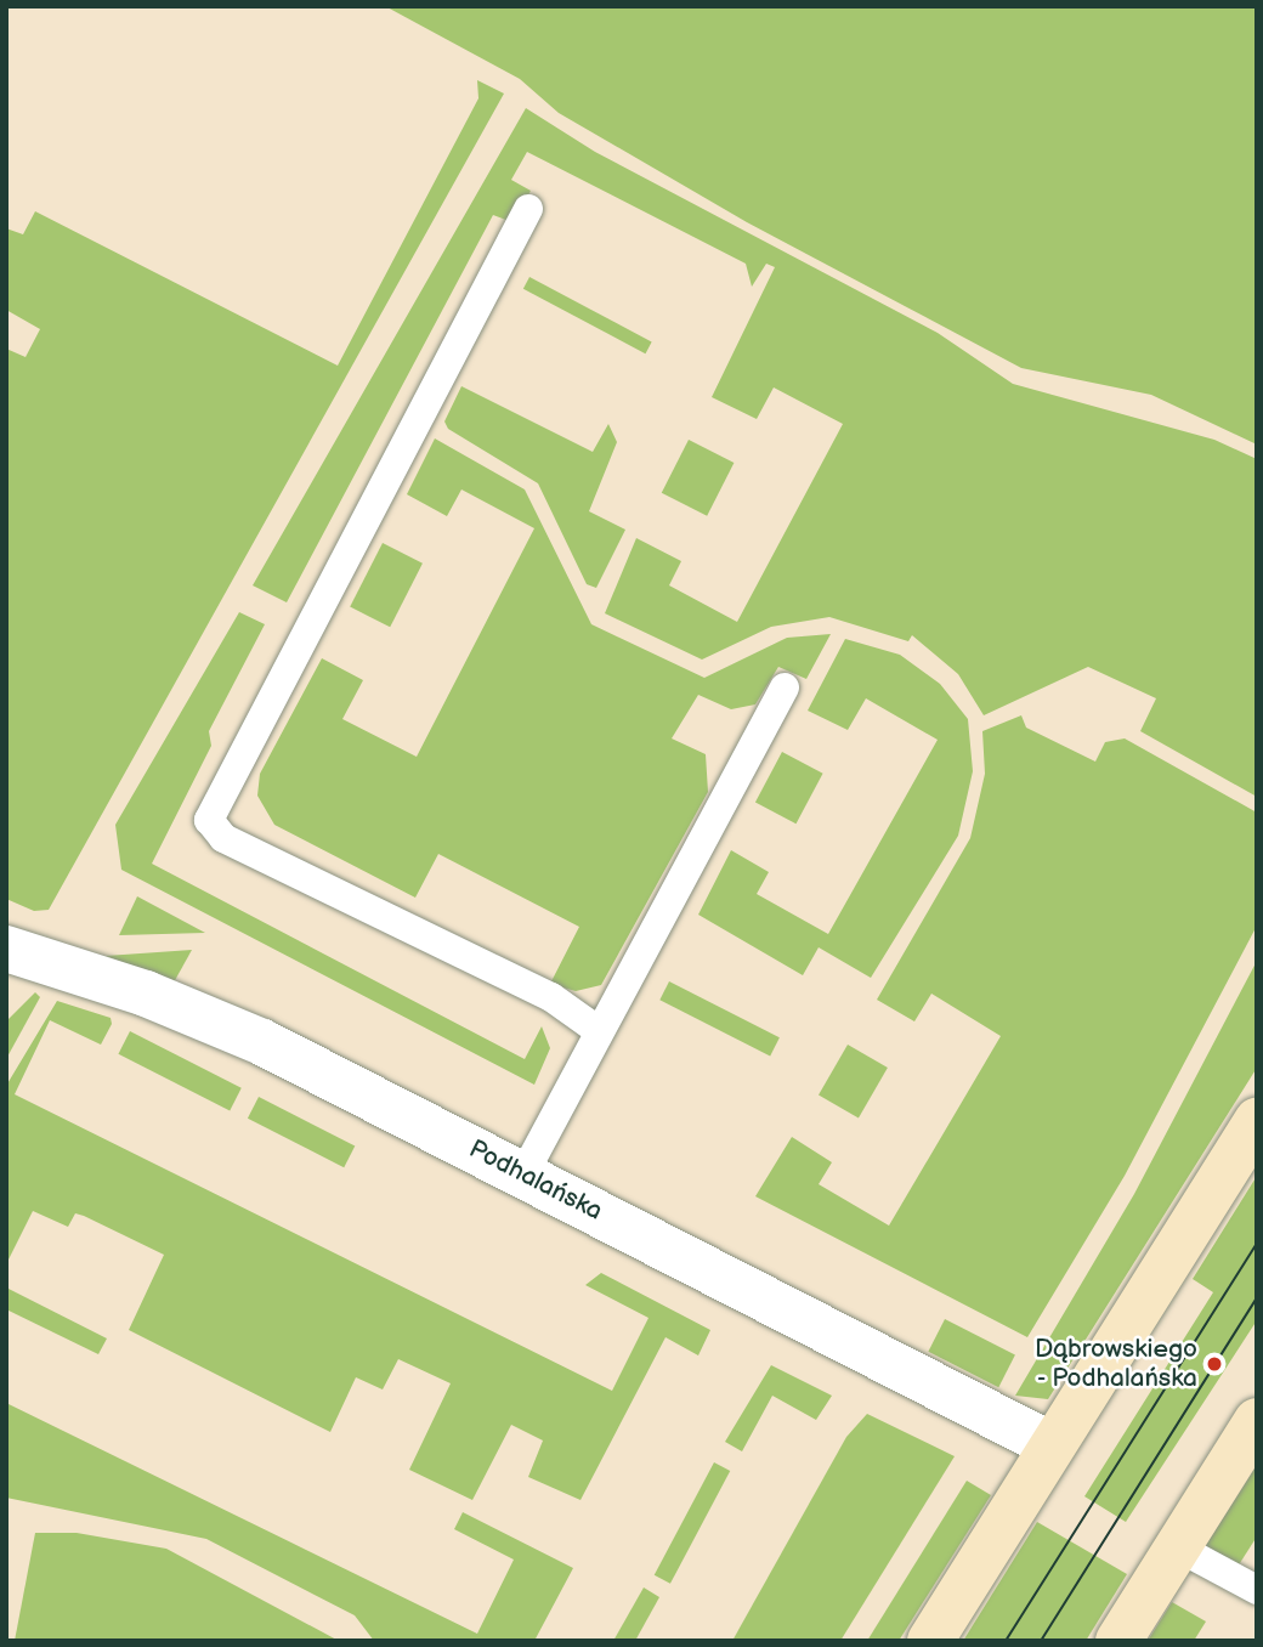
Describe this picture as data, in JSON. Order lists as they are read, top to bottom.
{
  "streets": {
    "street": ["Podhalańska"]
  },
  "places": ["Dąbrowskiego - Podhalańska"]
}
